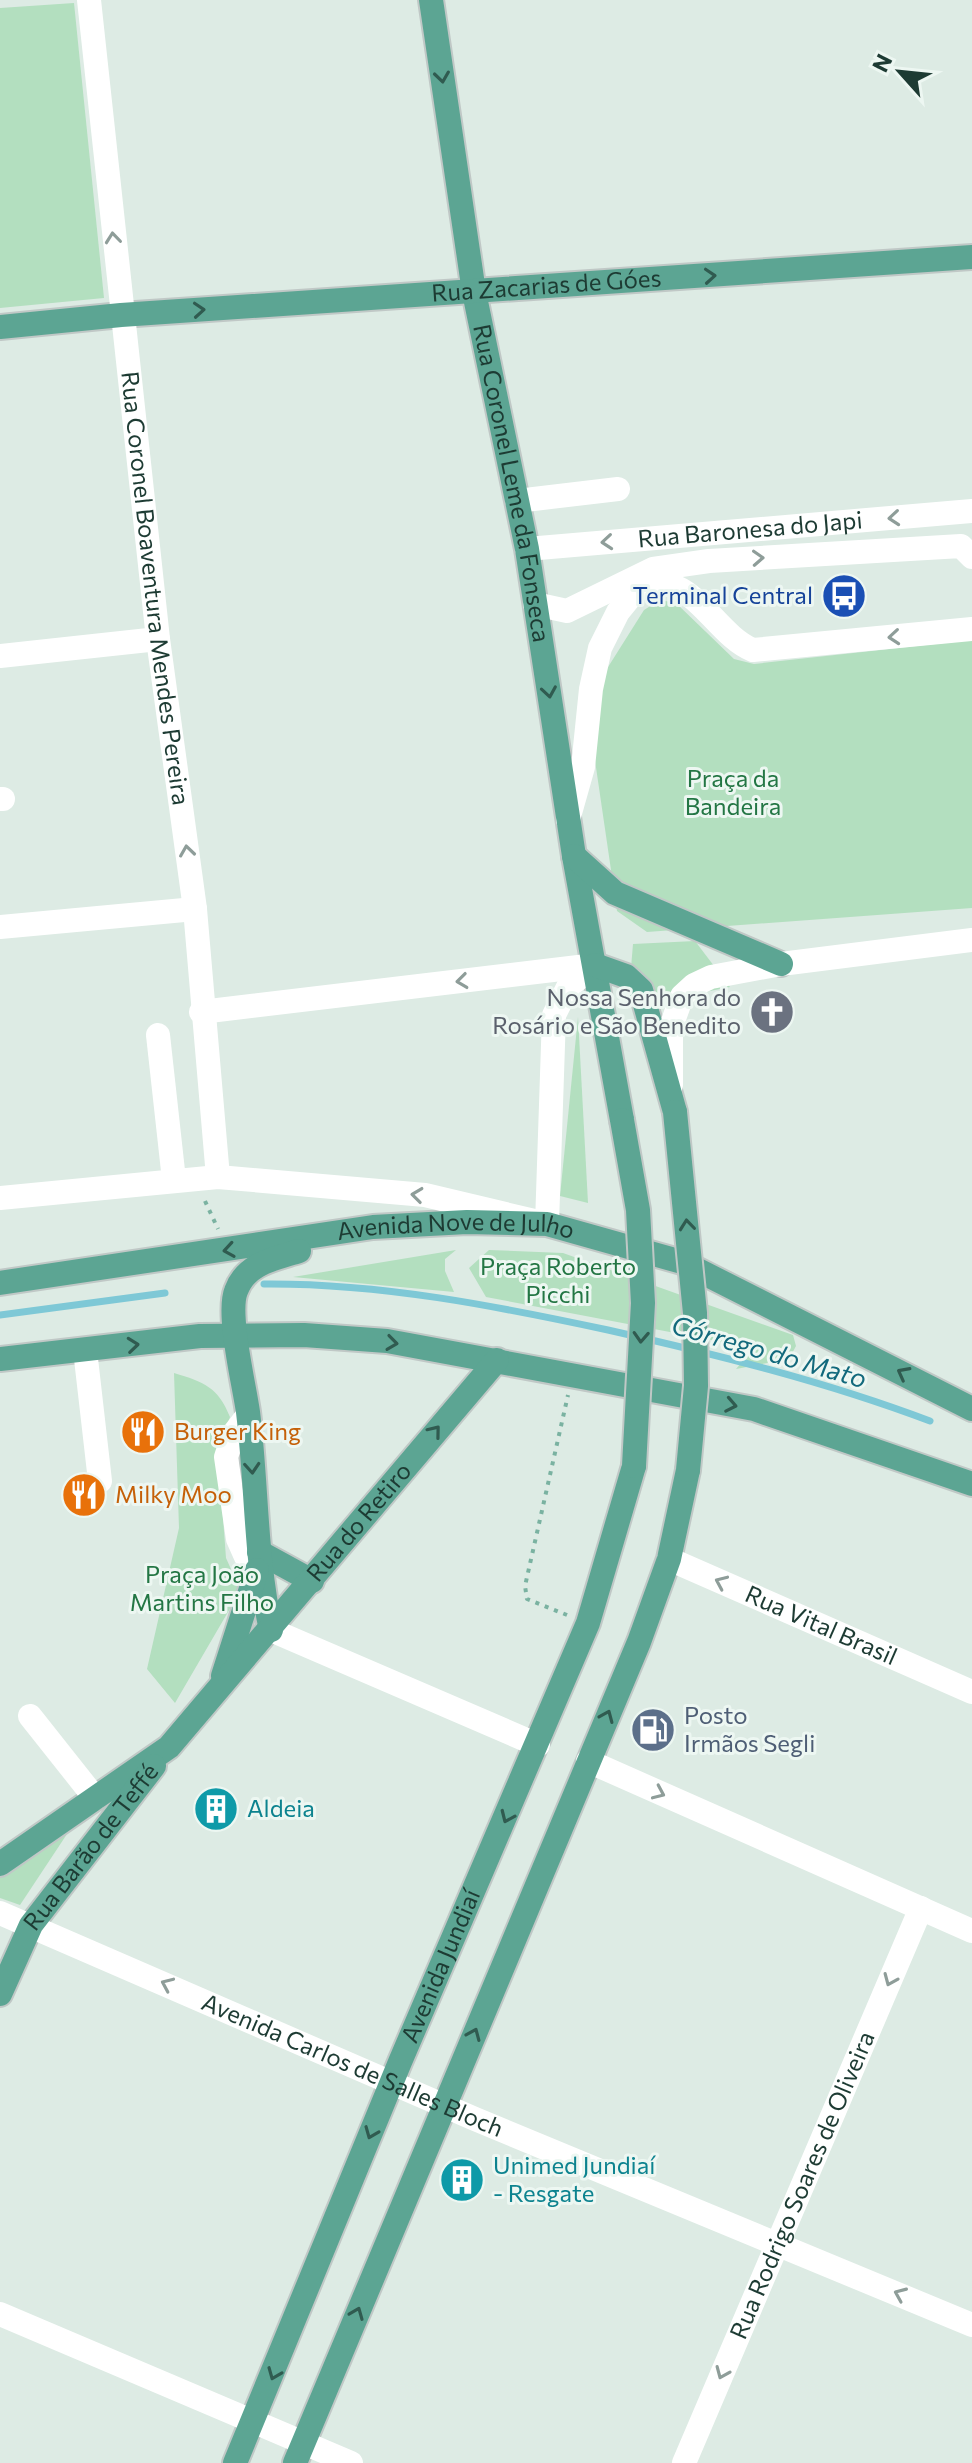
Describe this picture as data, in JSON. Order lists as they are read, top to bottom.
{
  "streets": {
    "main road": [
      "Rua Zacarias de Góes",
      "Rua Coronel Leme da Fonseca",
      "Avenida Nove de Julho",
      "Rua do Retiro",
      "Rua Barão de Teffé",
      "Avenida Jundiaí"
    ],
    "street": [
      "Rua Baronesa do Japi",
      "Rua Coronel Boaventura Mendes Pereira",
      "Rua Vital Brasil",
      "Avenida Carlos de Salles Bloch",
      "Rua Rodrigo Soares de Oliveira"
    ]
  },
  "crossings": [
    ["Rua Zacarias de Góes", "Rua Coronel Leme da Fonseca"],
    ["Rua Zacarias de Góes", "Rua Coronel Boaventura Mendes Pereira"],
    ["Rua Coronel Leme da Fonseca", "Rua Baronesa do Japi"],
    ["Rua Coronel Leme da Fonseca", "Avenida Jundiaí"],
    ["Rua do Retiro", "Rua Barão de Teffé"],
    ["Rua Barão de Teffé", "Avenida Carlos de Salles Bloch"],
    ["Avenida Jundiaí", "Avenida Carlos de Salles Bloch"],
    ["Avenida Carlos de Salles Bloch", "Rua Rodrigo Soares de Oliveira"]
  ],
  "one_way": [
    "Rua Zacarias de Góes",
    "Rua Coronel Leme da Fonseca",
    "Rua Coronel Boaventura Mendes Pereira",
    "Rua Vital Brasil",
    "Avenida Carlos de Salles Bloch",
    "Rua Rodrigo Soares de Oliveira"
  ],
  "water": ["Córrego do Mato"],
  "parks": ["Praça da Bandeira", "Praça Roberto Picchi", "Praça João Martins Filho"],
  "places": {
    "bus stop": ["Terminal Central"],
    "church": ["Nossa Senhora do Rosário e São Benedito"],
    "restaurant": ["Burger King", "Milky Moo"],
    "fuel station": ["Posto Irmãos Segli"],
    "building": ["Aldeia", "Unimed Jundiaí - Resgate"]
  },
  "north": "top left"
}
